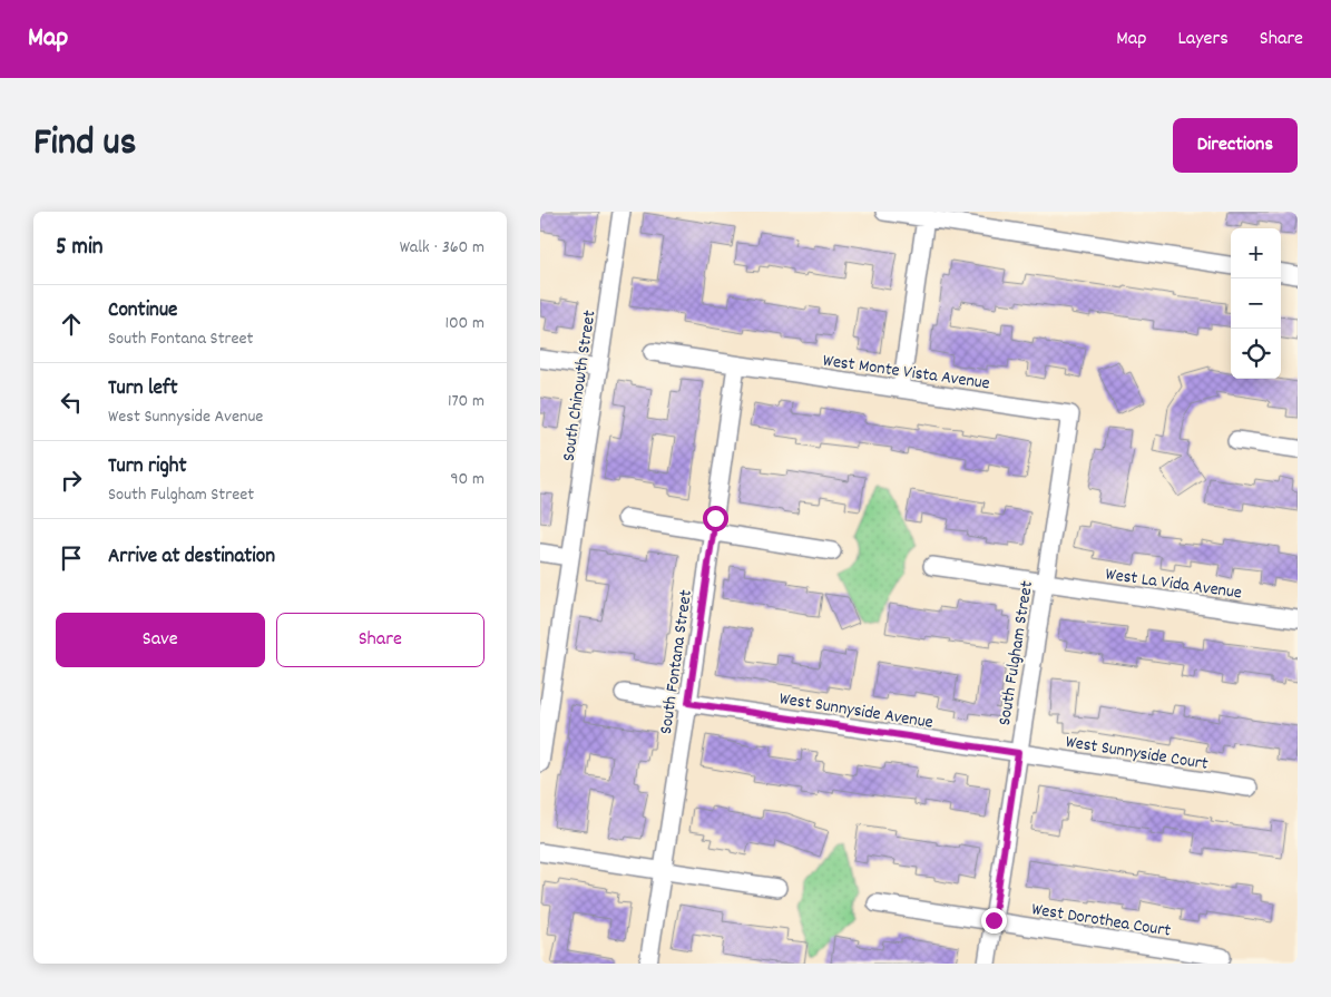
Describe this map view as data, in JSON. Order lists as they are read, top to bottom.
{
  "streets": {
    "street": [
      "West Monte Vista Avenue",
      "South Chinowth Street",
      "West La Vida Avenue",
      "South Fulgham Street",
      "South Fontana Street",
      "West Sunnyside Avenue",
      "West Sunnyside Court",
      "West Dorothea Court"
    ]
  },
  "crossings": [
    ["West Monte Vista Avenue", "South Fulgham Street"],
    ["West Monte Vista Avenue", "South Fontana Street"],
    ["West La Vida Avenue", "South Fulgham Street"],
    ["South Fulgham Street", "West Sunnyside Avenue"],
    ["South Fulgham Street", "West Sunnyside Court"],
    ["South Fulgham Street", "West Dorothea Court"],
    ["South Fontana Street", "West Sunnyside Avenue"],
    ["West Sunnyside Avenue", "West Sunnyside Court"]
  ],
  "page": {
    "header": "Map",
    "nav": ["Map", "Layers", "Share"],
    "title": "Find us",
    "buttons": [
      "Directions",
      ["Save", "Share"]
    ],
    "heading": ["5 min", "Walk · 360 m"],
    "map_buttons": ["+", "−"],
    "list": [
      ["Continue", "South Fontana Street", "100 m"],
      ["Turn left", "West Sunnyside Avenue", "170 m"],
      ["Turn right", "South Fulgham Street", "90 m"],
      "Arrive at destination"
    ]
  }
}
